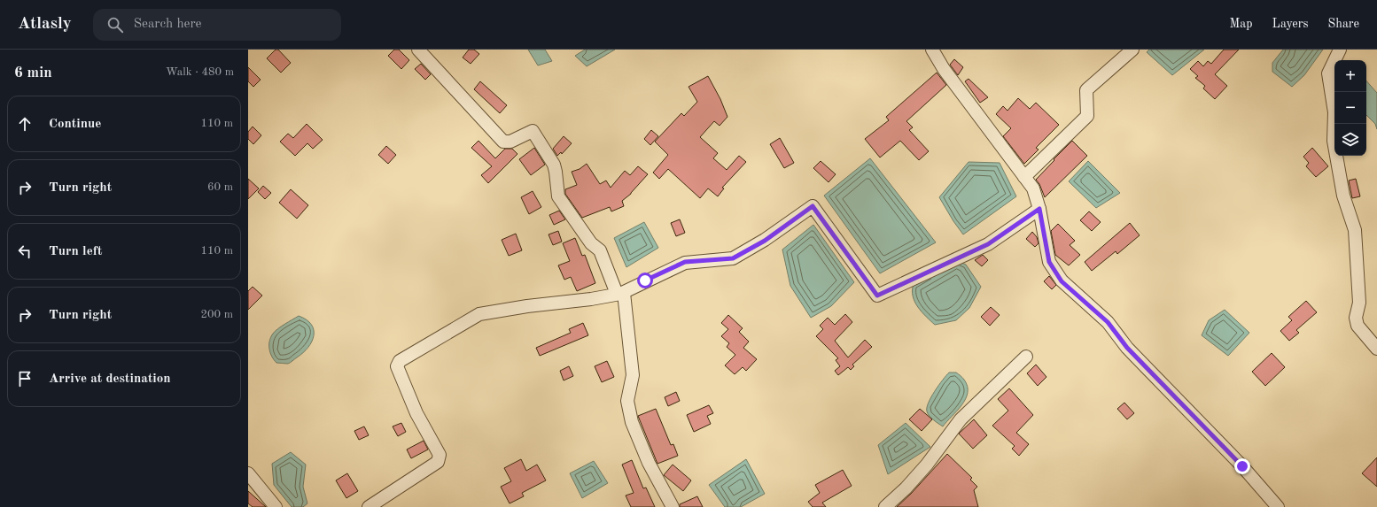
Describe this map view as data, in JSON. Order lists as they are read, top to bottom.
{
  "page": {
    "header": "Atlasly",
    "search": "Search here",
    "nav": ["Map", "Layers", "Share"],
    "heading": ["6 min", "Walk · 480 m"],
    "map_buttons": ["+", "−"],
    "list": [
      ["Continue", "110 m"],
      ["Turn right", "60 m"],
      ["Turn left", "110 m"],
      ["Turn right", "200 m"],
      "Arrive at destination"
    ]
  }
}
